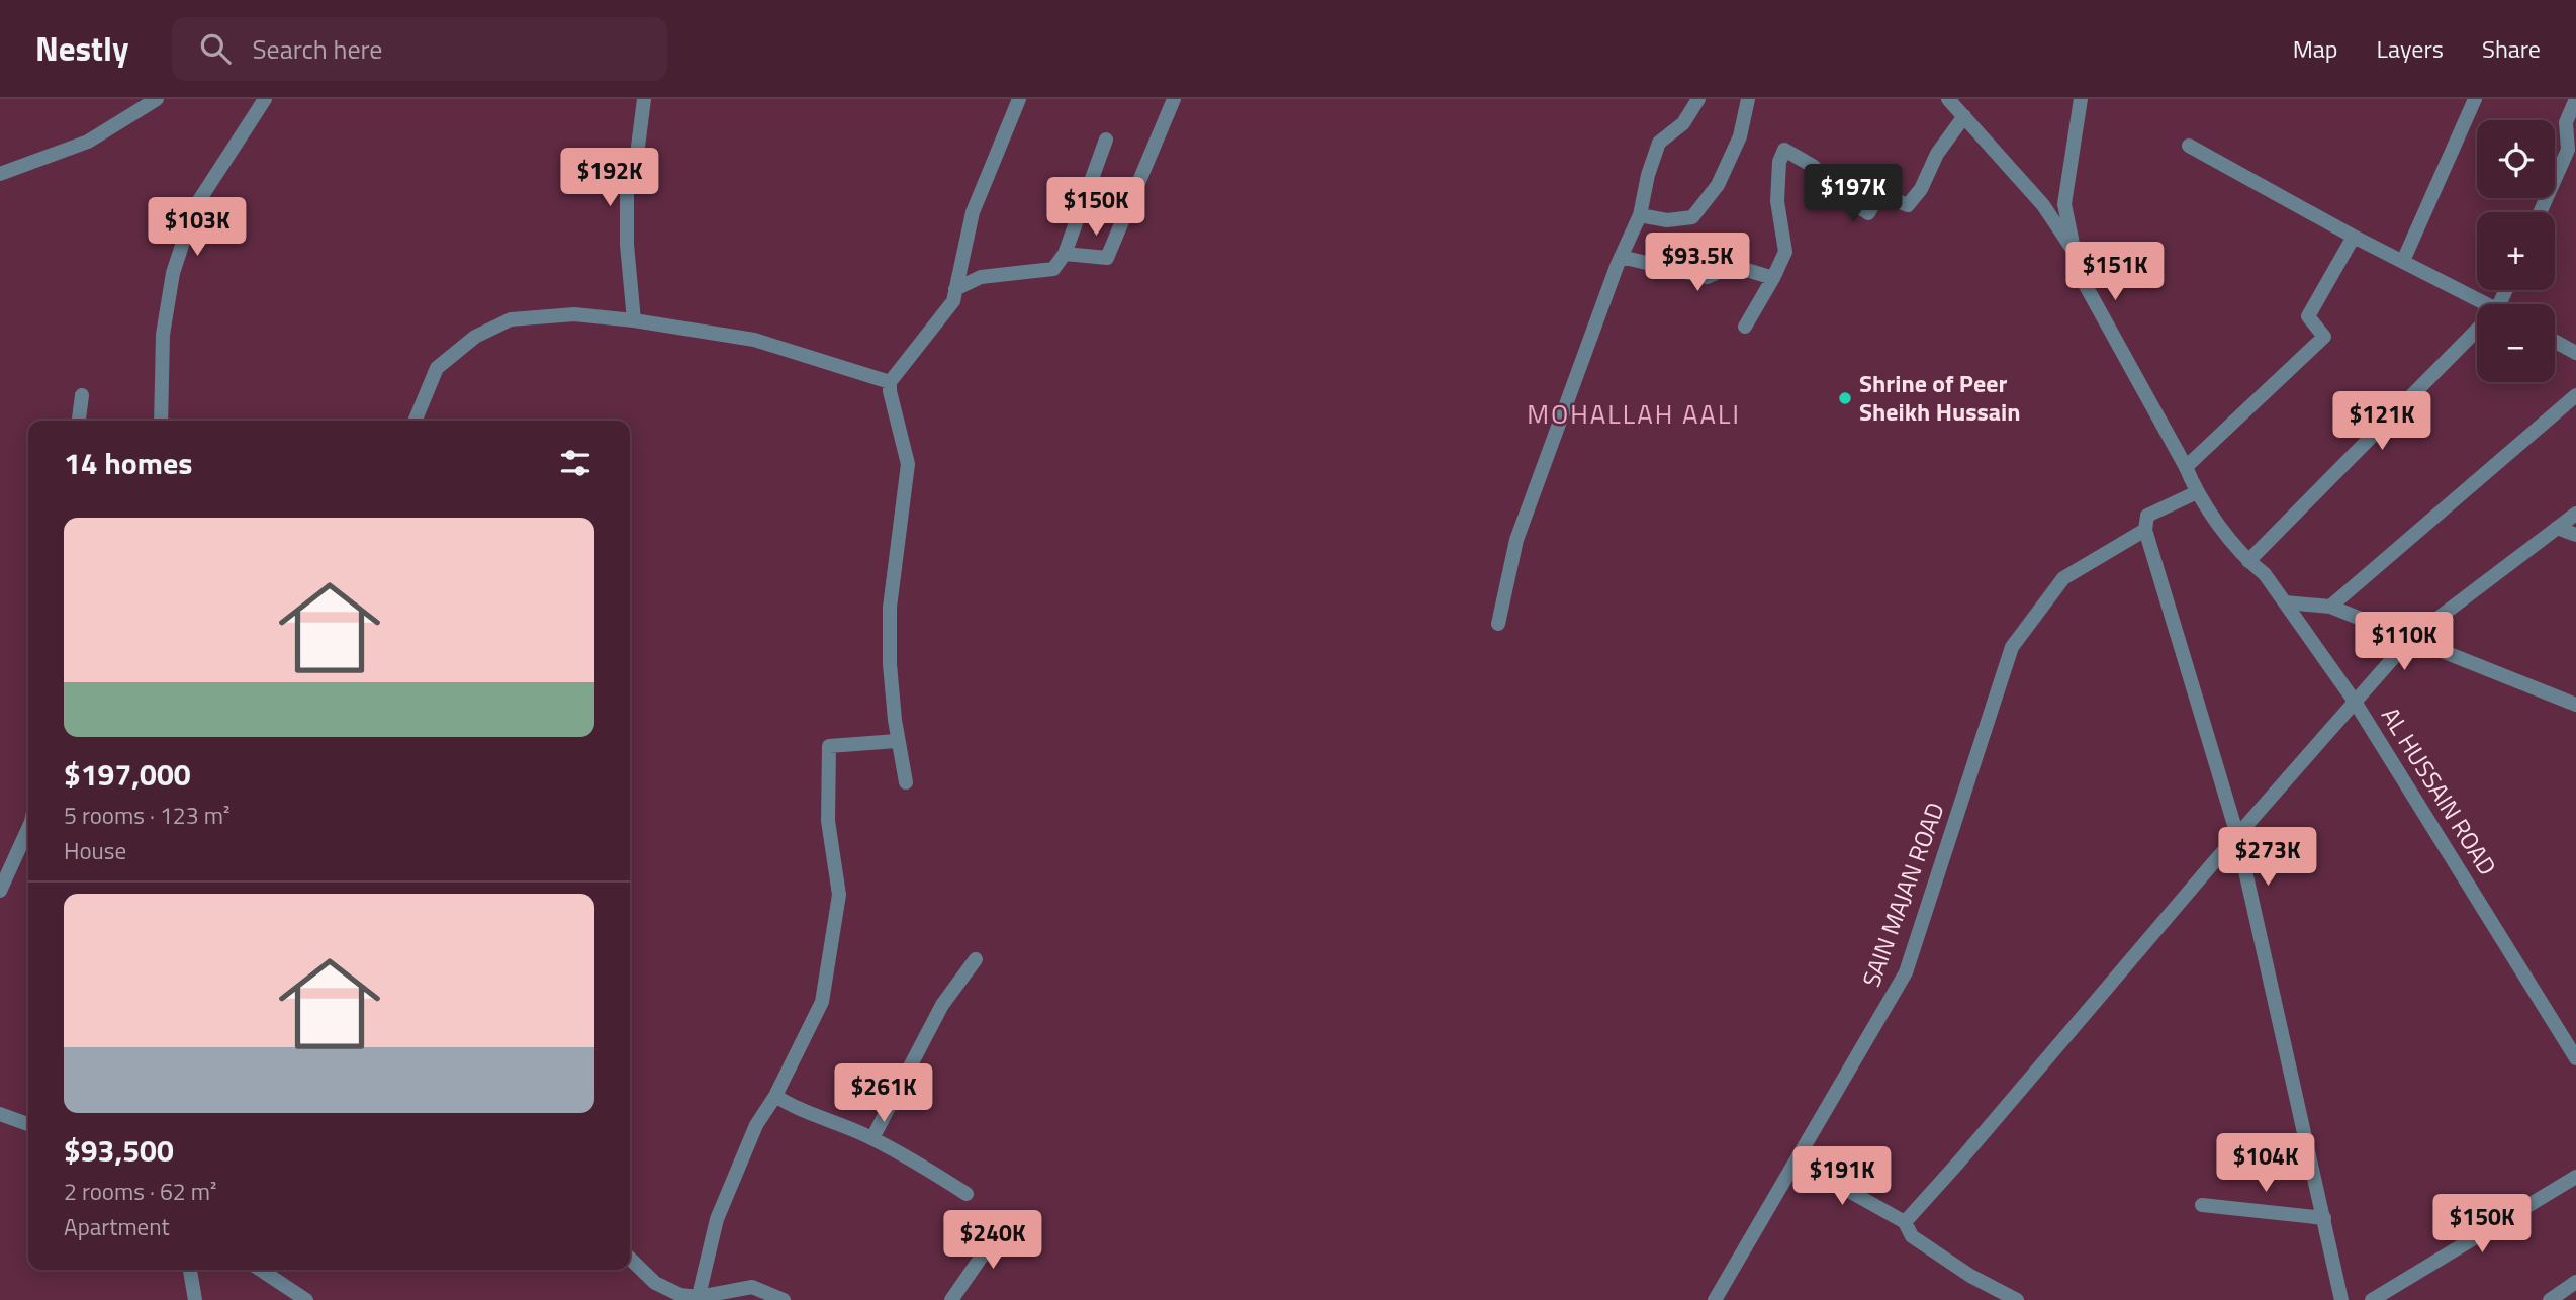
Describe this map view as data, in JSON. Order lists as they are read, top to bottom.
{
  "streets": {
    "street": ["AL HUSSAIN ROAD", "SAIN MAJAN ROAD"]
  },
  "crossings": [
    ["AL HUSSAIN ROAD", "SAIN MAJAN ROAD"]
  ],
  "districts": ["MOHALLAH AALI"],
  "places": ["Shrine of Peer Sheikh Hussain"],
  "page": {
    "header": "Nestly",
    "search": "Search here",
    "nav": ["Map", "Layers", "Share"],
    "map_buttons": ["+", "−"],
    "price": [
      "$192K",
      "$197K",
      "$150K",
      "$103K",
      "$93.5K",
      "$151K",
      "$121K",
      "$110K",
      "$273K",
      "$261K",
      "$104K",
      "$191K",
      "$150K",
      "$240K"
    ],
    "heading": "14 homes",
    "list": [
      {
        "name": "$197,000",
        "note": "5 rooms · 123 m² · House"
      },
      {
        "name": "$93,500",
        "note": "2 rooms · 62 m² · Apartment"
      }
    ]
  }
}
